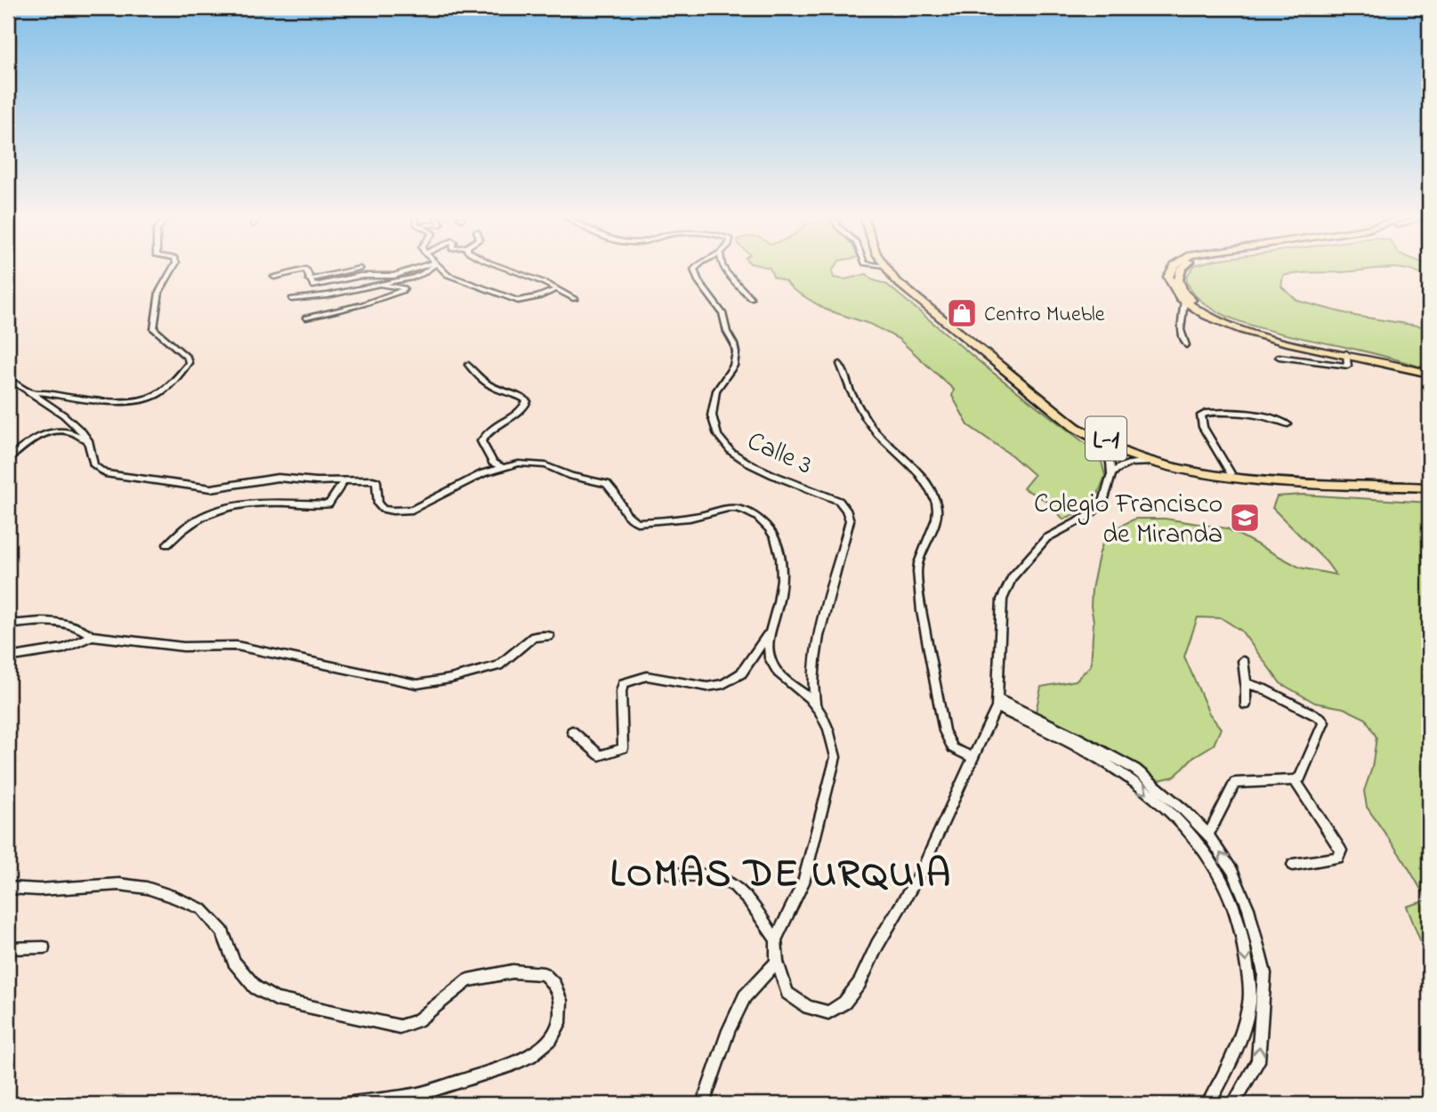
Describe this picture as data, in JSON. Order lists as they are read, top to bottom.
{
  "streets": {
    "main road": ["L-1"],
    "street": ["Calle 3"]
  },
  "districts": ["LOMAS DE URQUIA"],
  "places": {
    "shop": ["Centro Mueble"],
    "school or university": ["Colegio Francisco de Miranda"]
  }
}
